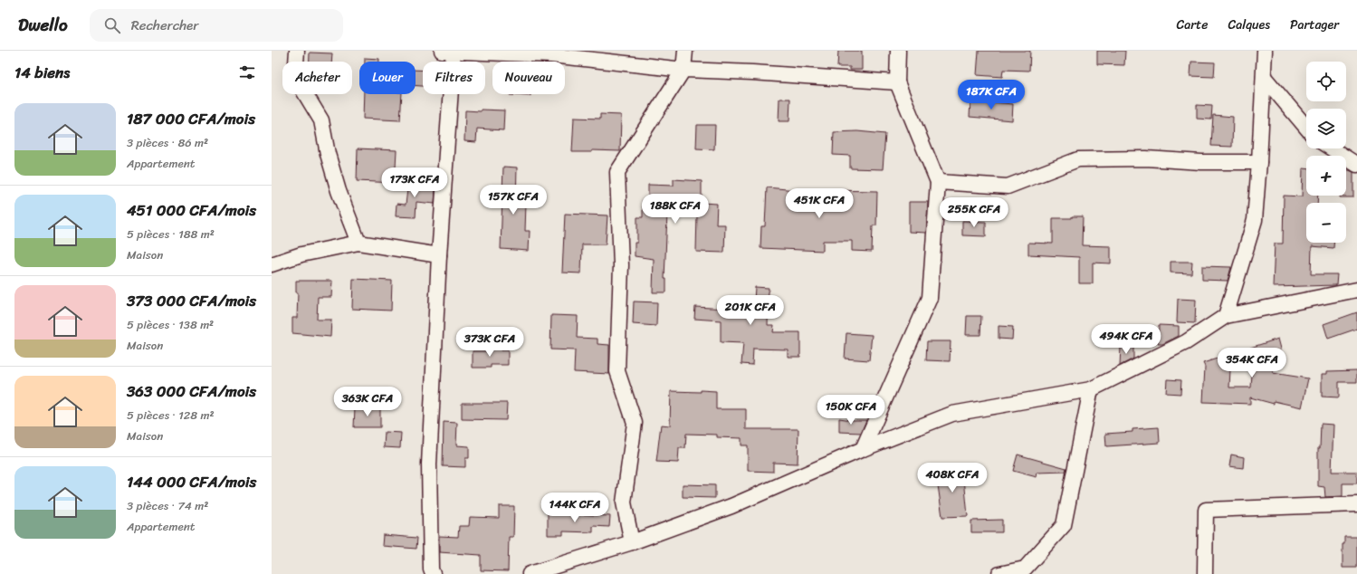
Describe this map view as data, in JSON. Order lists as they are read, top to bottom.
{
  "page": {
    "header": "Dwello",
    "search": "Rechercher",
    "nav": ["Carte", "Calques", "Partager"],
    "heading": "14 biens",
    "map_buttons": ["+", "−"],
    "chip": [
      "Acheter",
      "Louer",
      "Filtres",
      "Nouveau"
    ],
    "price": [
      "187K CFA",
      "173K CFA",
      "157K CFA",
      "451K CFA",
      "188K CFA",
      "255K CFA",
      "201K CFA",
      "494K CFA",
      "373K CFA",
      "354K CFA",
      "363K CFA",
      "150K CFA",
      "408K CFA",
      "144K CFA"
    ],
    "list": [
      {
        "name": "187 000 CFA/mois",
        "note": "3 pièces · 86 m² · Appartement"
      },
      {
        "name": "451 000 CFA/mois",
        "note": "5 pièces · 188 m² · Maison"
      },
      {
        "name": "373 000 CFA/mois",
        "note": "5 pièces · 138 m² · Maison"
      },
      {
        "name": "363 000 CFA/mois",
        "note": "5 pièces · 128 m² · Maison"
      },
      {
        "name": "144 000 CFA/mois",
        "note": "3 pièces · 74 m² · Appartement"
      }
    ]
  }
}
